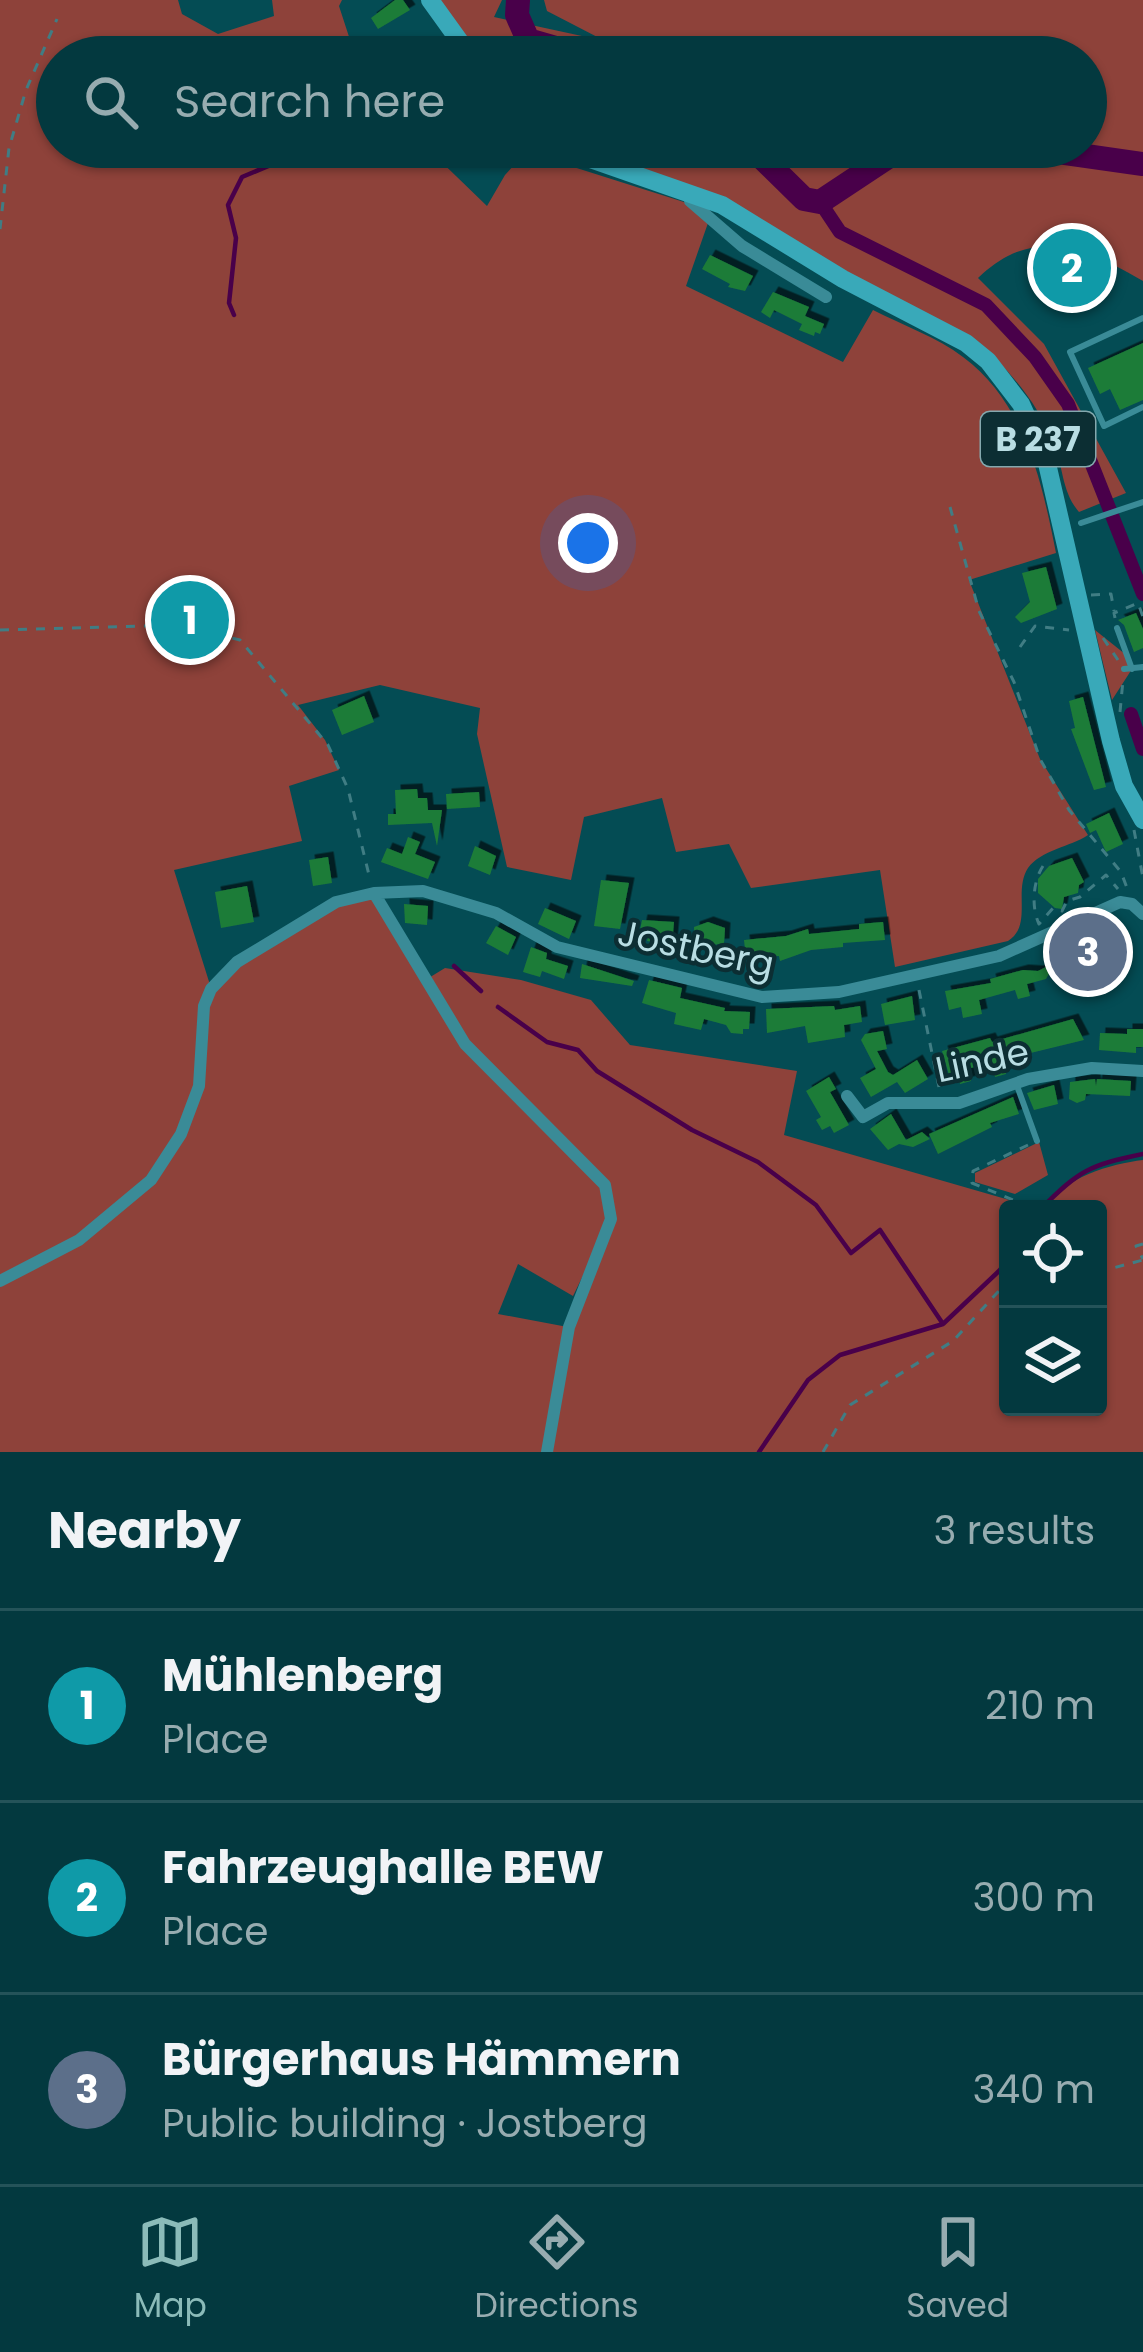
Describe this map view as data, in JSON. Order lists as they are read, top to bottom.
{
  "streets": {
    "main road": ["B 237"],
    "street": ["Jostberg", "Linde"]
  },
  "page": {
    "search": "Search here",
    "pins": ["2", "1", "3"],
    "heading": ["Nearby", "3 results"],
    "list": [
      {
        "mark": "1",
        "name": "Mühlenberg",
        "note": "Place",
        "value": "210 m"
      },
      {
        "mark": "2",
        "name": "Fahrzeughalle BEW",
        "note": "Place",
        "value": "300 m"
      },
      {
        "mark": "3",
        "name": "Bürgerhaus Hämmern",
        "note": "Public building · Jostberg",
        "value": "340 m"
      }
    ],
    "nav": ["Map", "Directions", "Saved"]
  }
}
